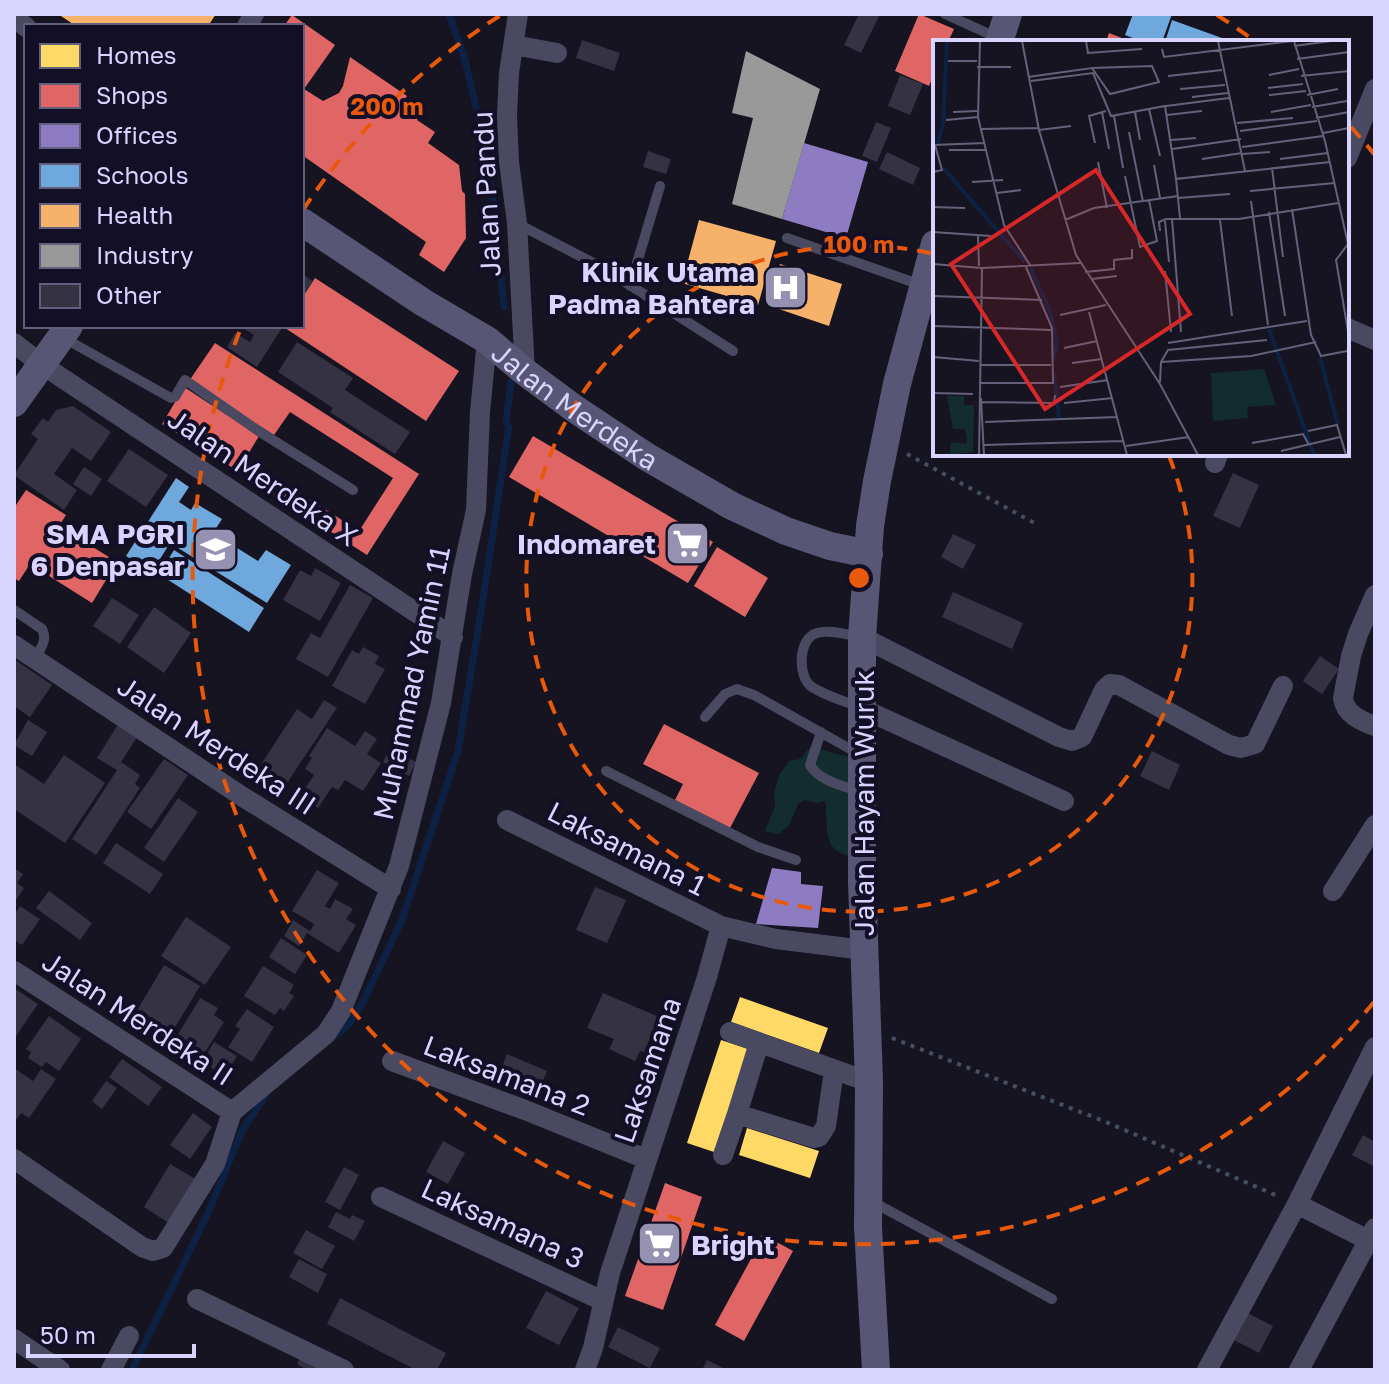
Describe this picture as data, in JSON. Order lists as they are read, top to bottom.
{
  "streets": {
    "main road": ["Jalan Merdeka", "Jalan Hayam Wuruk"],
    "street": [
      "Jalan Pandu",
      "Jalan Merdeka X",
      "Muhammad Yamin 11",
      "Jalan Merdeka III",
      "Laksamana 1",
      "Jalan Merdeka II",
      "Laksamana",
      "Laksamana 2",
      "Laksamana 3"
    ]
  },
  "crossings": [
    ["Jalan Pandu", "Jalan Merdeka"],
    ["Jalan Merdeka", "Muhammad Yamin 11"],
    ["Jalan Merdeka", "Jalan Hayam Wuruk"],
    ["Jalan Merdeka X", "Muhammad Yamin 11"],
    ["Muhammad Yamin 11", "Jalan Merdeka III"],
    ["Muhammad Yamin 11", "Jalan Merdeka II"],
    ["Laksamana 1", "Laksamana"],
    ["Laksamana", "Laksamana 2"],
    ["Laksamana", "Laksamana 3"]
  ],
  "places": {
    "hospital": ["Klinik Utama Padma Bahtera"],
    "supermarket": ["Indomaret", "Bright"],
    "school or university": ["SMA PGRI 6 Denpasar"]
  },
  "legend": [
    "Homes",
    "Shops",
    "Offices",
    "Schools",
    "Health",
    "Industry",
    "Other"
  ],
  "scale_bar": "50 m",
  "rings": ["200 m", "100 m"]
}
